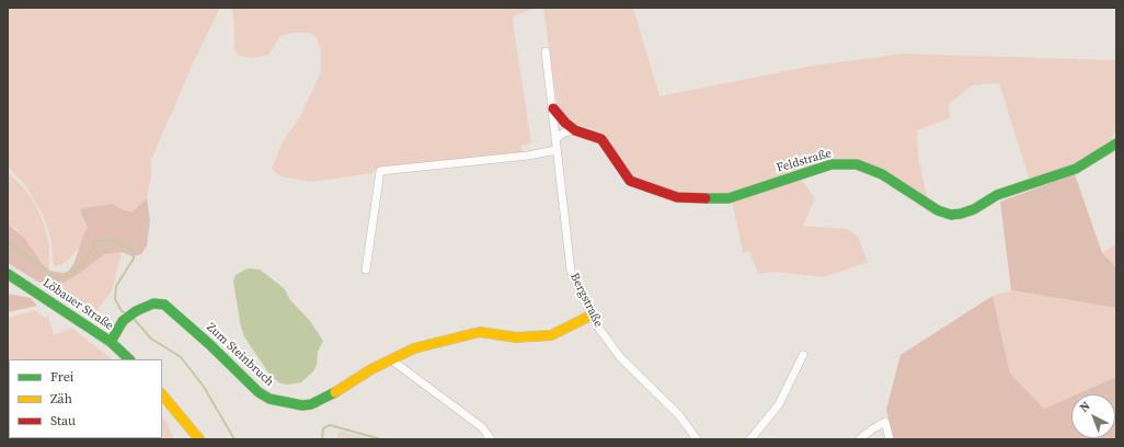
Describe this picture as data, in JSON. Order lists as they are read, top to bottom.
{
  "streets": {
    "street": [
      "Feldstraße",
      "Bergstraße",
      "Löbauer Straße",
      "Zum Steinbruch"
    ]
  },
  "crossings": [
    ["Feldstraße", "Bergstraße"],
    ["Bergstraße", "Zum Steinbruch"],
    ["Löbauer Straße", "Zum Steinbruch"]
  ],
  "legend": ["Frei", "Zäh", "Stau"],
  "north": "top left"
}
